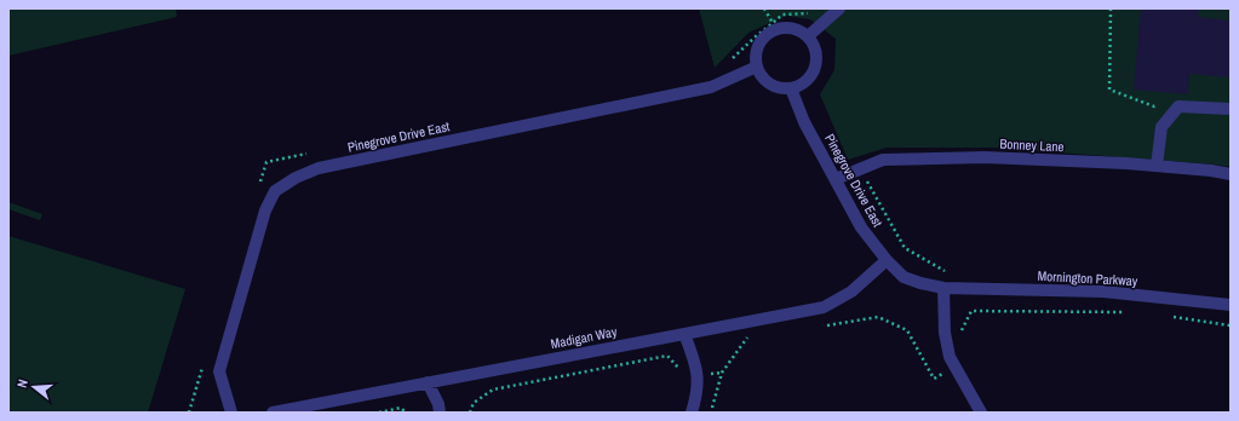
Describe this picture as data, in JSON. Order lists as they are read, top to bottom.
{
  "streets": {
    "street": [
      "Pinegrove Drive East",
      "Bonney Lane",
      "Mornington Parkway",
      "Madigan Way"
    ]
  },
  "crossings": [
    ["Pinegrove Drive East", "Bonney Lane"],
    ["Pinegrove Drive East", "Mornington Parkway"],
    ["Pinegrove Drive East", "Madigan Way"]
  ],
  "north": "left"
}
